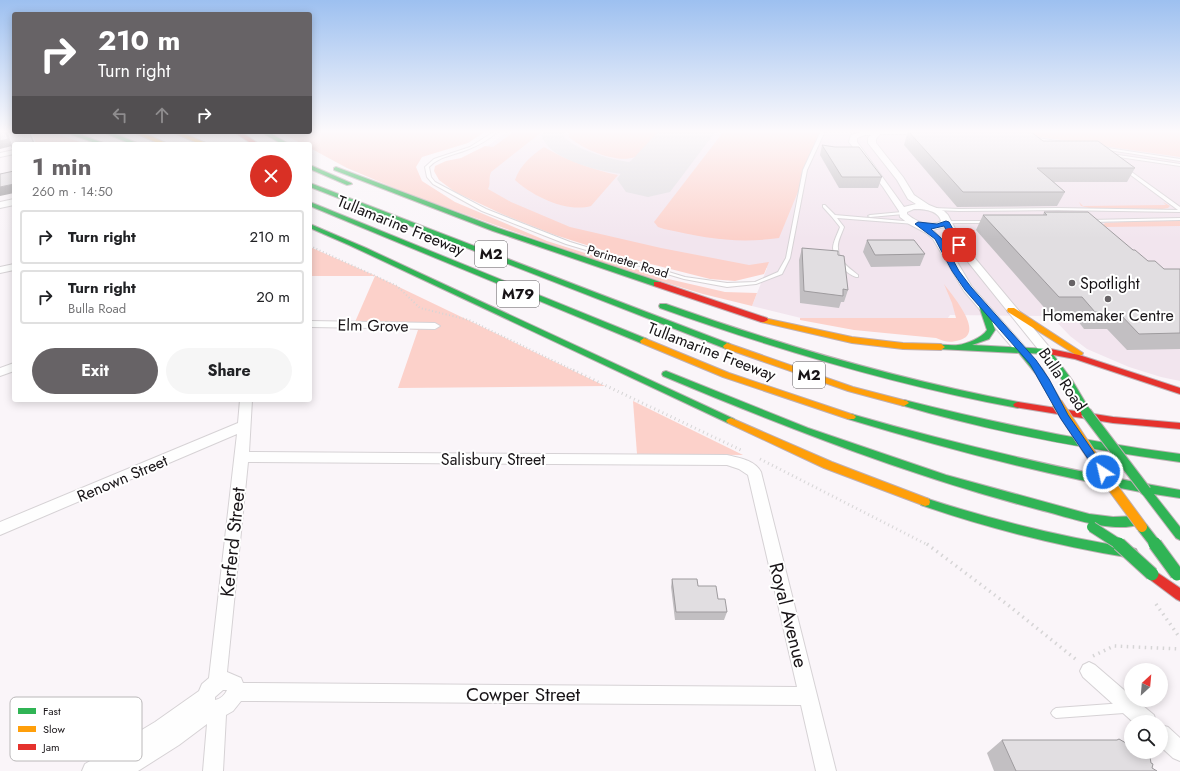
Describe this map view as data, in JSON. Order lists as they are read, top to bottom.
{
  "streets": {
    "main road": [
      "Tullamarine Freeway",
      "M2",
      "M79",
      "Bulla Road"
    ],
    "street": [
      "Elm Grove",
      "Salisbury Street",
      "Renown Street",
      "Kerferd Street",
      "Royal Avenue",
      "Cowper Street"
    ],
    "lane": ["Perimeter Road"]
  },
  "crossings": [
    ["Tullamarine Freeway", "M79"],
    ["Salisbury Street", "Kerferd Street"],
    ["Salisbury Street", "Royal Avenue"],
    ["Renown Street", "Kerferd Street"],
    ["Royal Avenue", "Cowper Street"]
  ],
  "places": ["Spotlight", "Homemaker Centre"],
  "legend": ["Fast", "Slow", "Jam"],
  "north": "top right",
  "page": {
    "turn": ["210 m", "Turn right"],
    "heading": ["1 min", "260 m · 14:50"],
    "list": [
      {
        "name": "Turn right",
        "value": "210 m"
      },
      {
        "name": "Turn right",
        "note": "Bulla Road",
        "value": "20 m"
      }
    ],
    "buttons": ["Exit", "Share"]
  }
}
